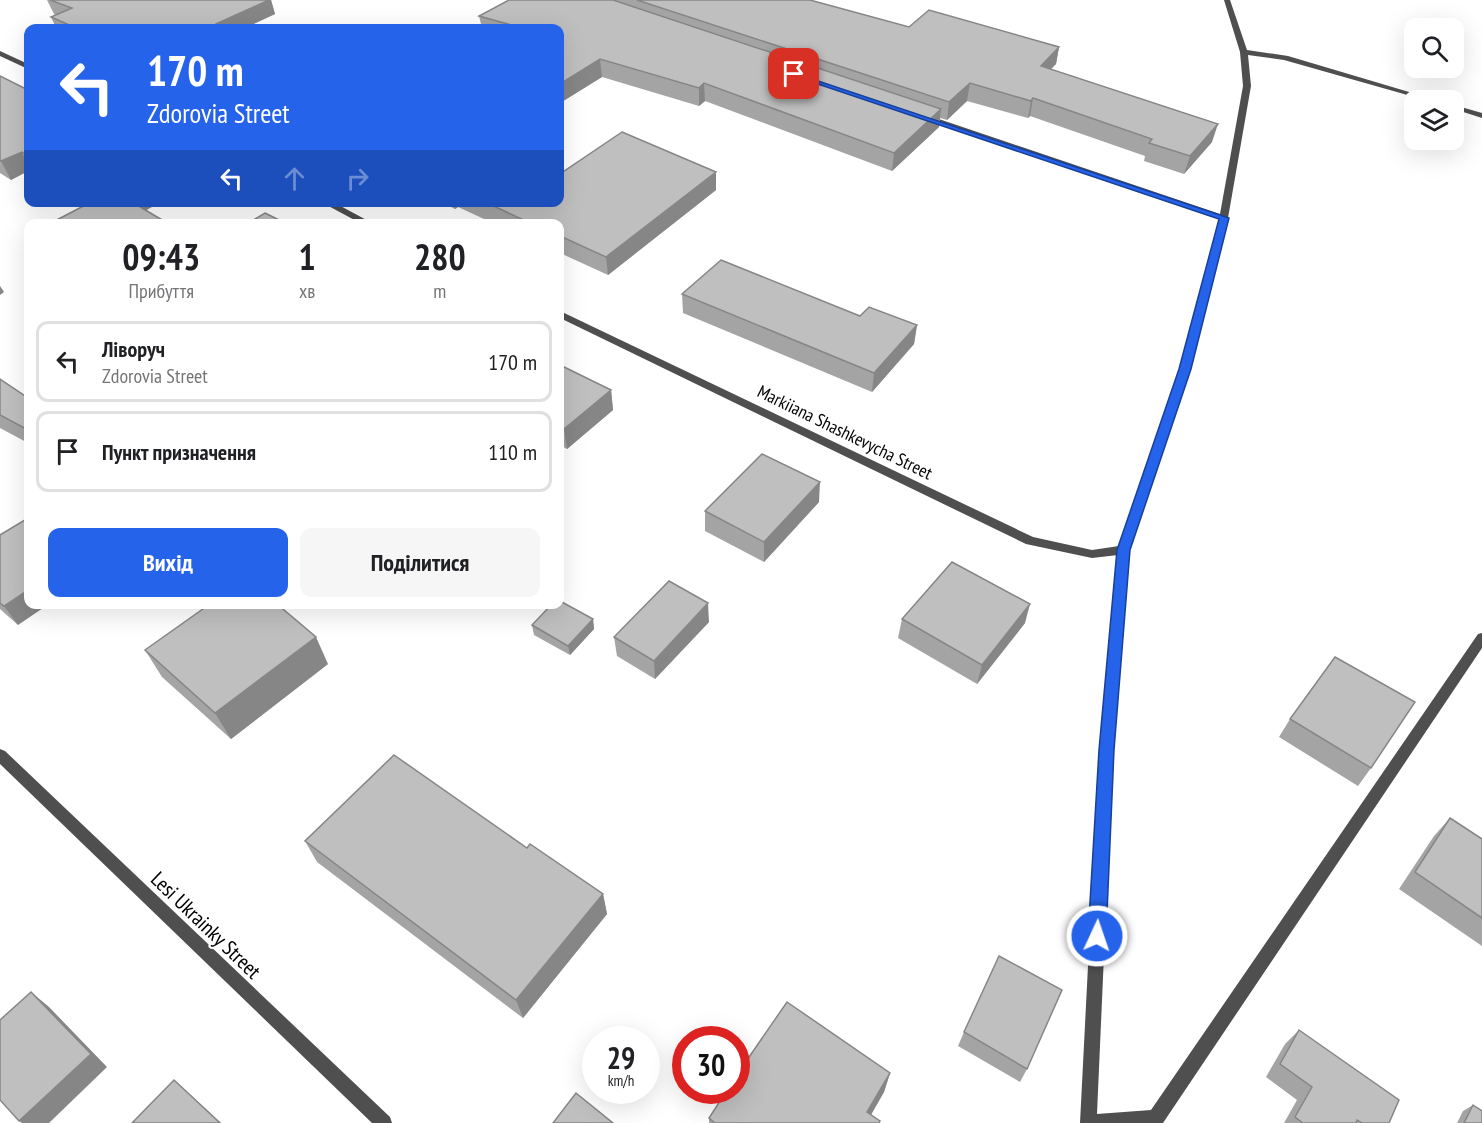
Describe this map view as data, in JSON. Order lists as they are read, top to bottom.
{
  "streets": {
    "street": ["Markiiana Shashkevycha Street", "Lesi Ukrainky Street"]
  },
  "page": {
    "turn": ["170 m", "Zdorovia Street"],
    "eta": [
      "09:43",
      "Прибуття",
      "1",
      "хв",
      "280",
      "m"
    ],
    "list": [
      {
        "name": "Ліворуч",
        "note": "Zdorovia Street",
        "value": "170 m"
      },
      {
        "name": "Пункт призначення",
        "value": "110 m"
      }
    ],
    "buttons": ["Вихід", "Поділитися"],
    "speed": "29 km/h",
    "limit": "30"
  }
}
